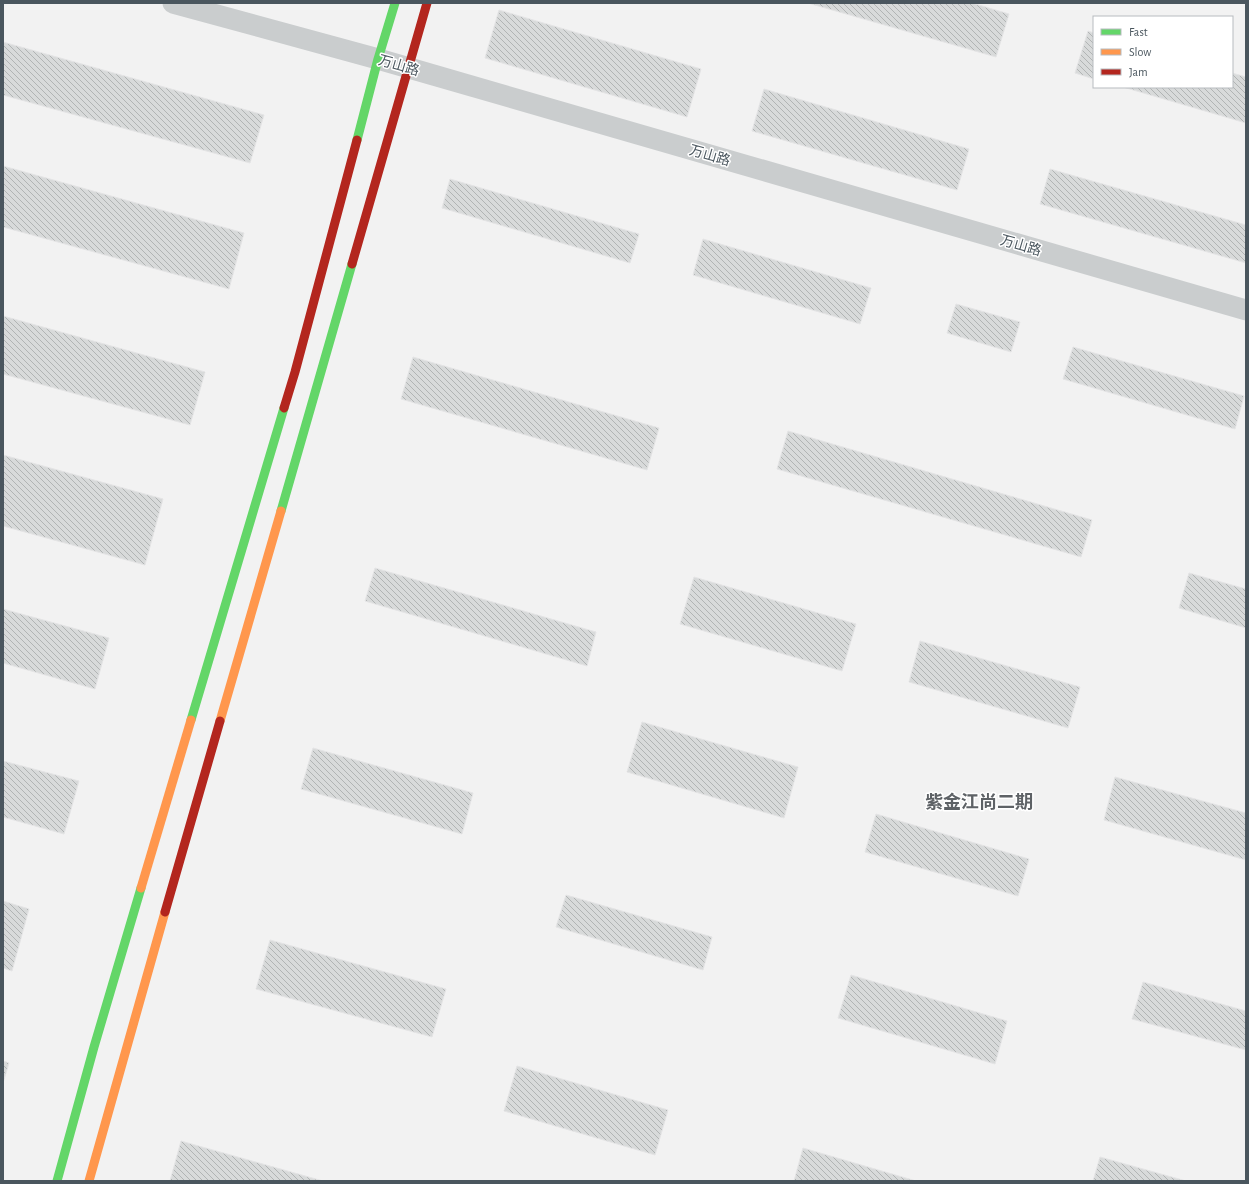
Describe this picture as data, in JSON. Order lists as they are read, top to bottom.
{
  "streets": {
    "street": ["万山路"]
  },
  "districts": ["紫金江尚二期"],
  "legend": ["Fast", "Slow", "Jam"]
}
